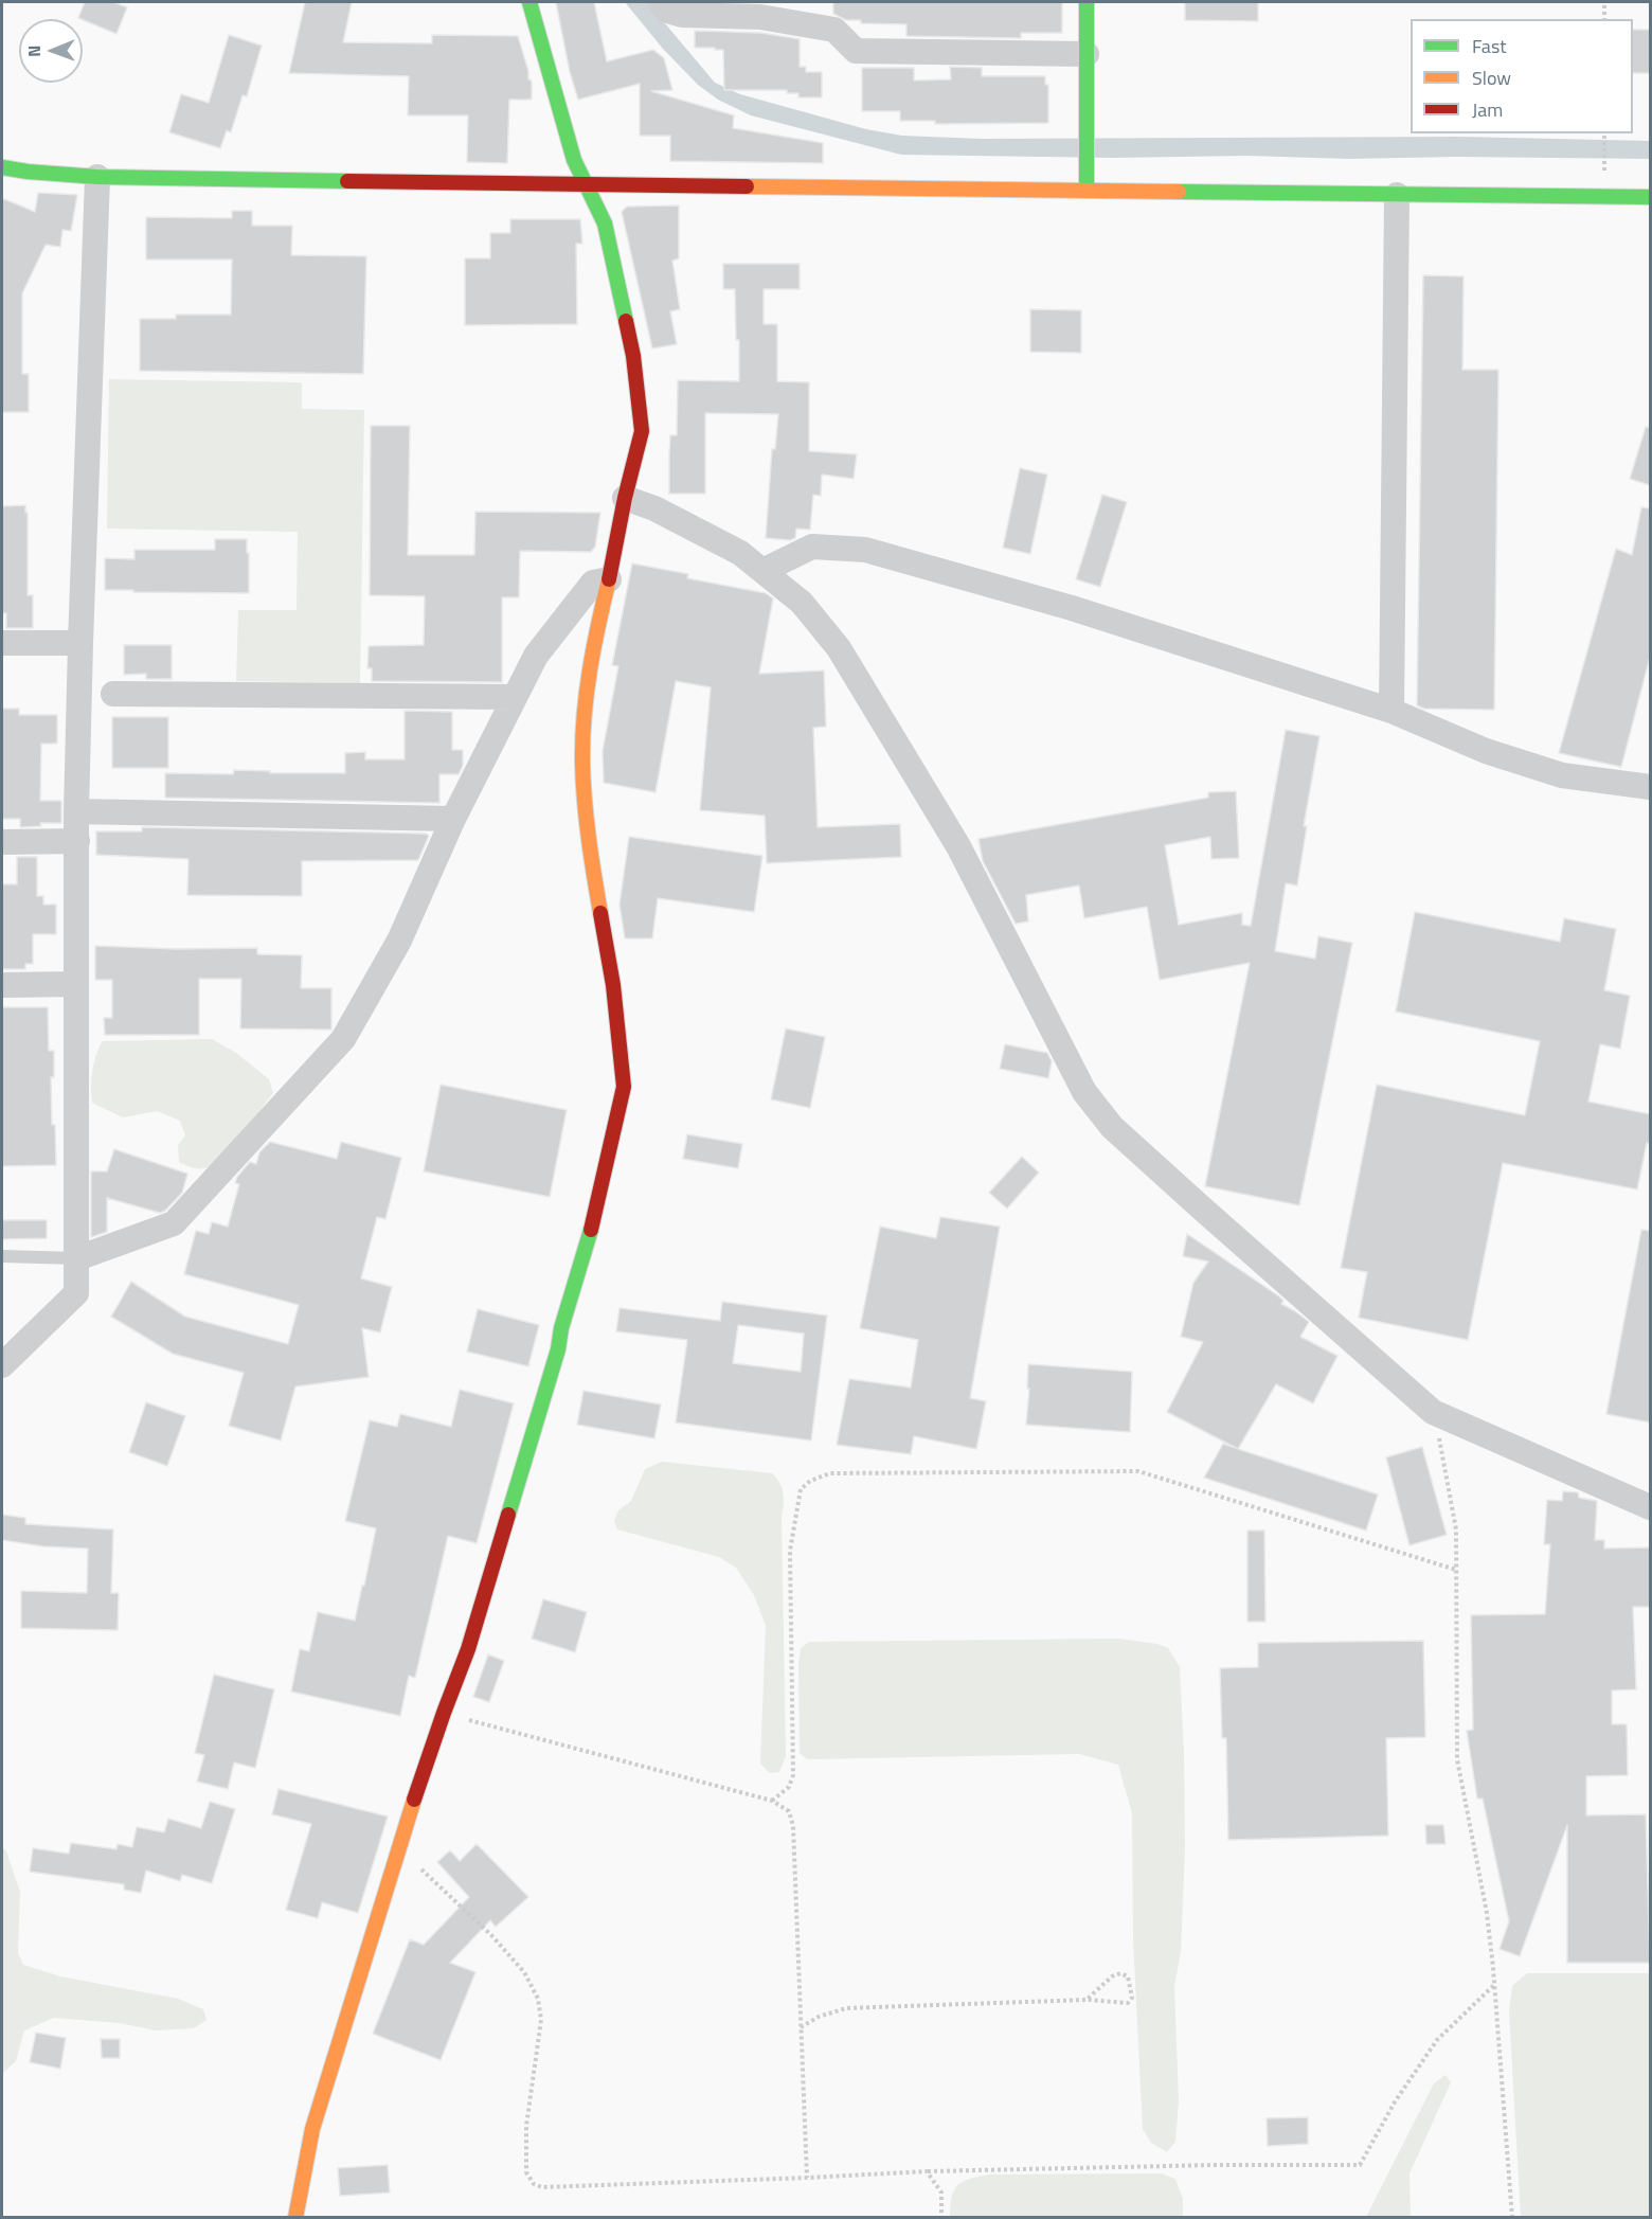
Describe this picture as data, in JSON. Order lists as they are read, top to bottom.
{
  "legend": ["Fast", "Slow", "Jam"],
  "north": "left"
}
